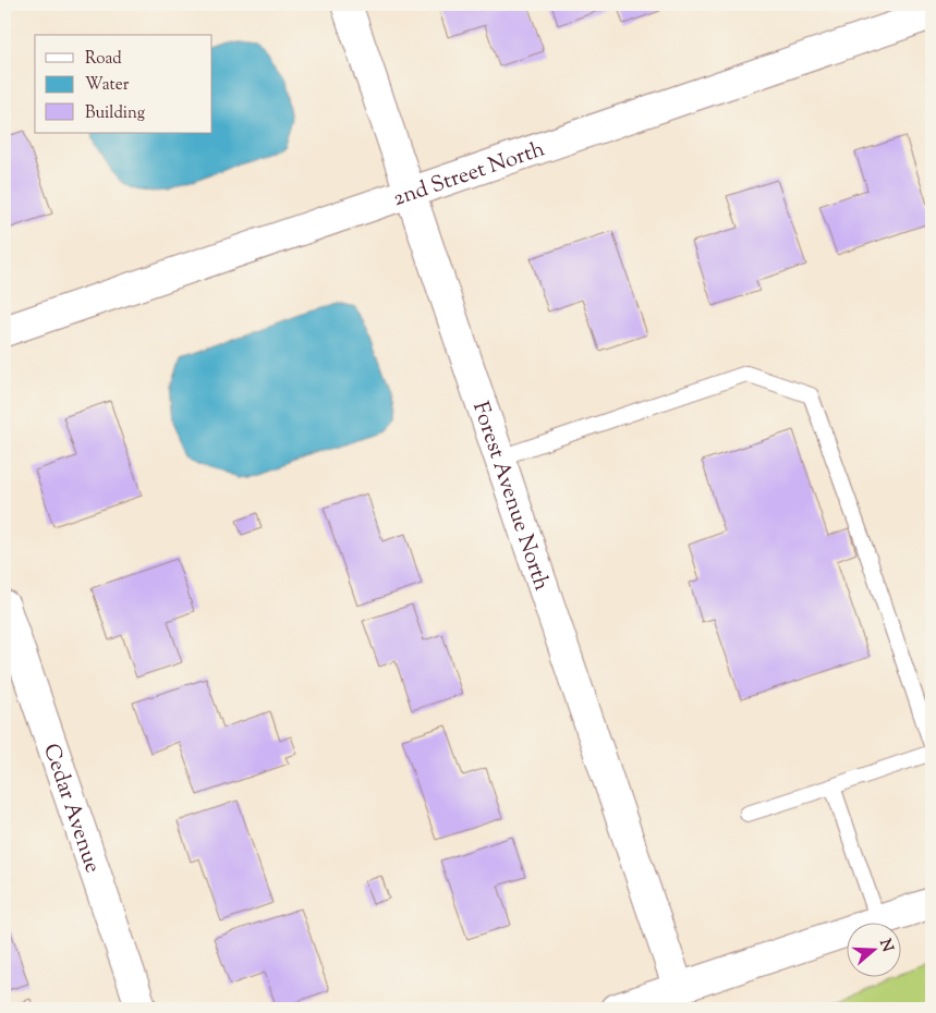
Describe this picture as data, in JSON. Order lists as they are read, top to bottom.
{
  "streets": {
    "street": ["2nd Street North", "Forest Avenue North", "Cedar Avenue"]
  },
  "crossings": [
    ["2nd Street North", "Forest Avenue North"]
  ],
  "legend": ["Road", "Water", "Building"],
  "north": "right"
}
